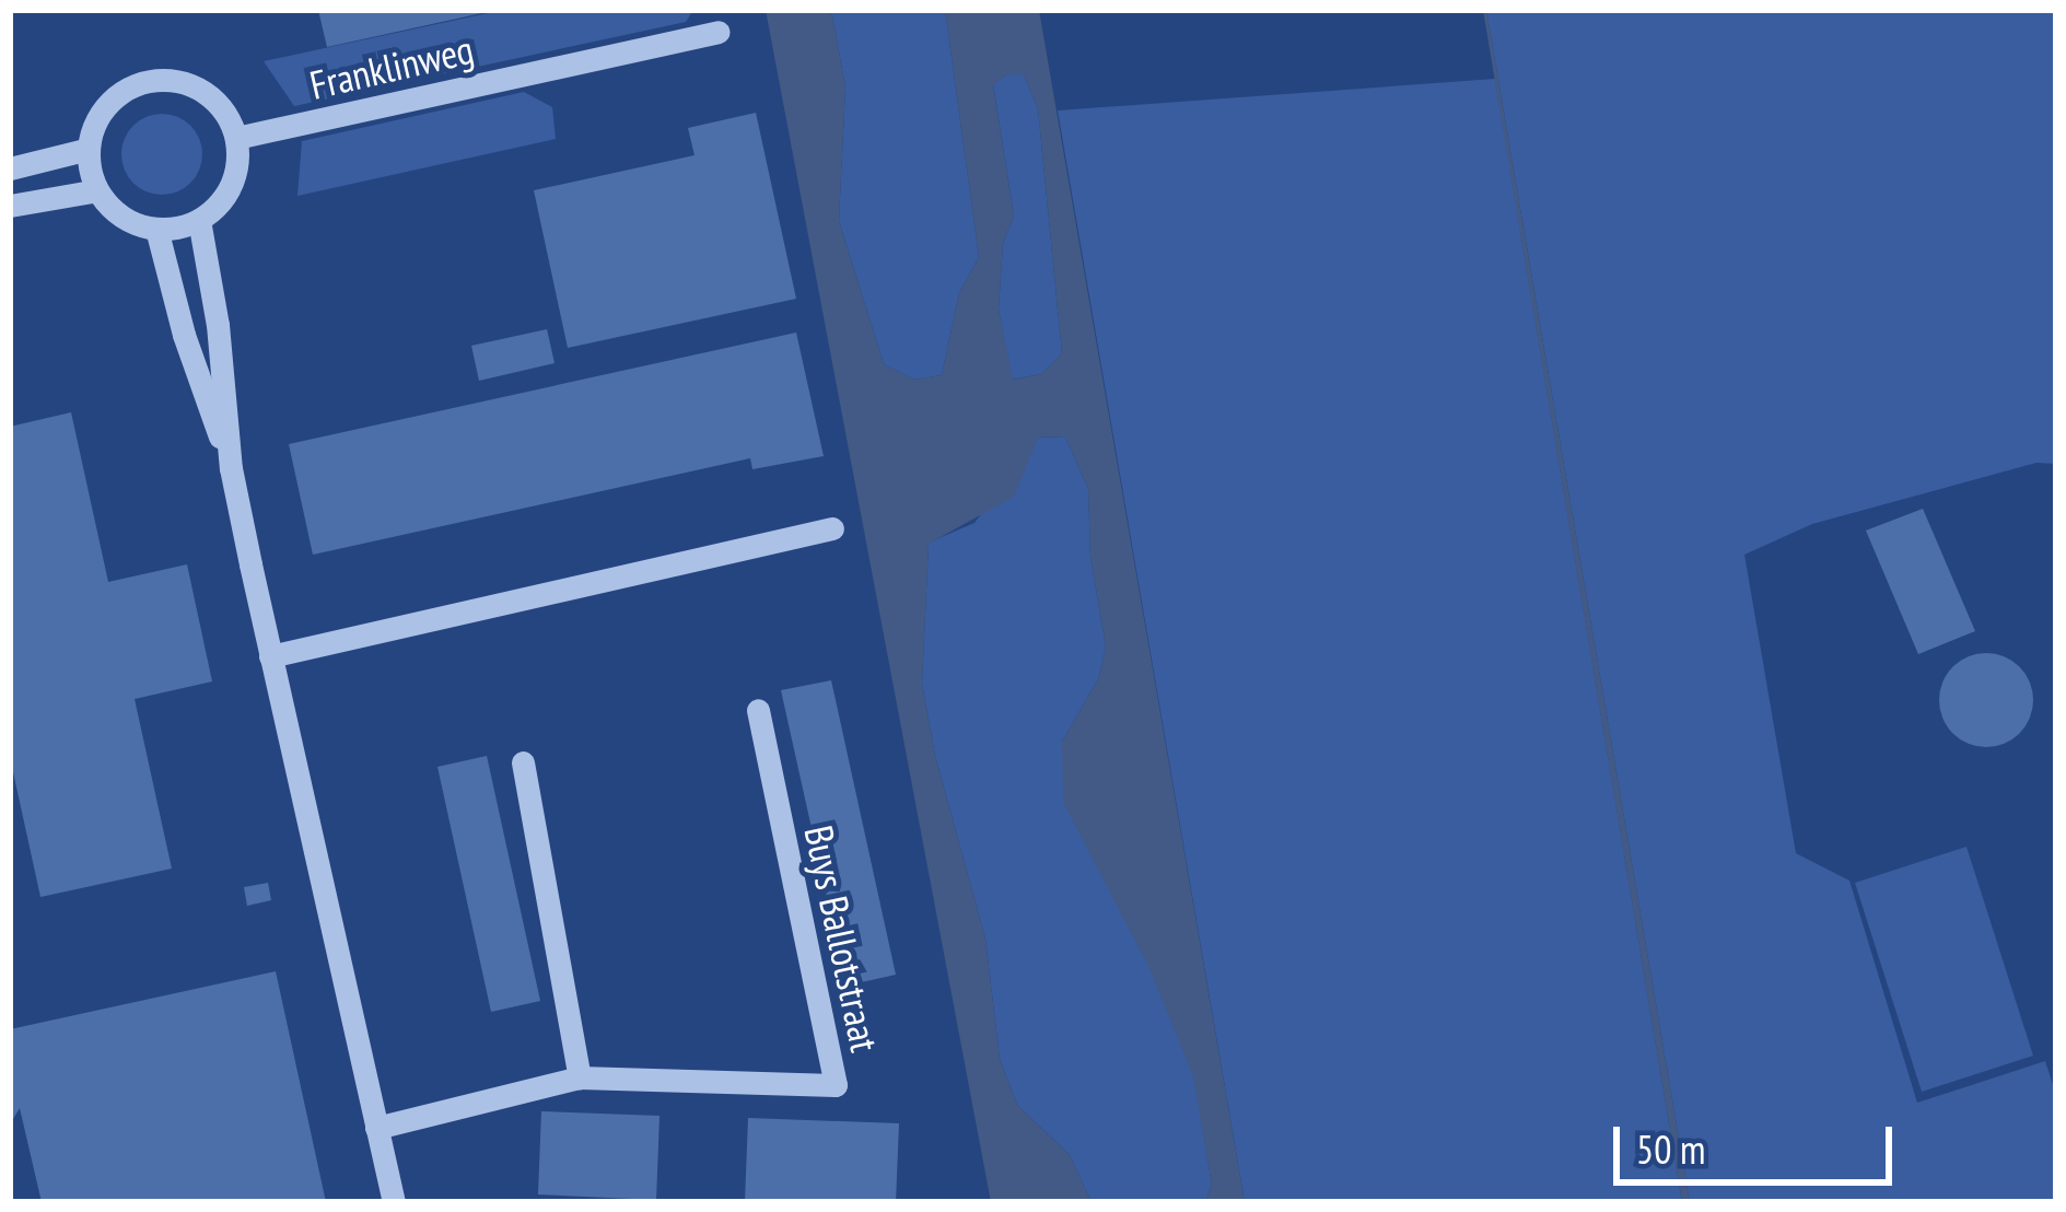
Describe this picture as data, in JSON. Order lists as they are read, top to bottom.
{
  "streets": {
    "street": ["Franklinweg", "Buys Ballotstraat"]
  },
  "scale_bar": "50 m"
}
